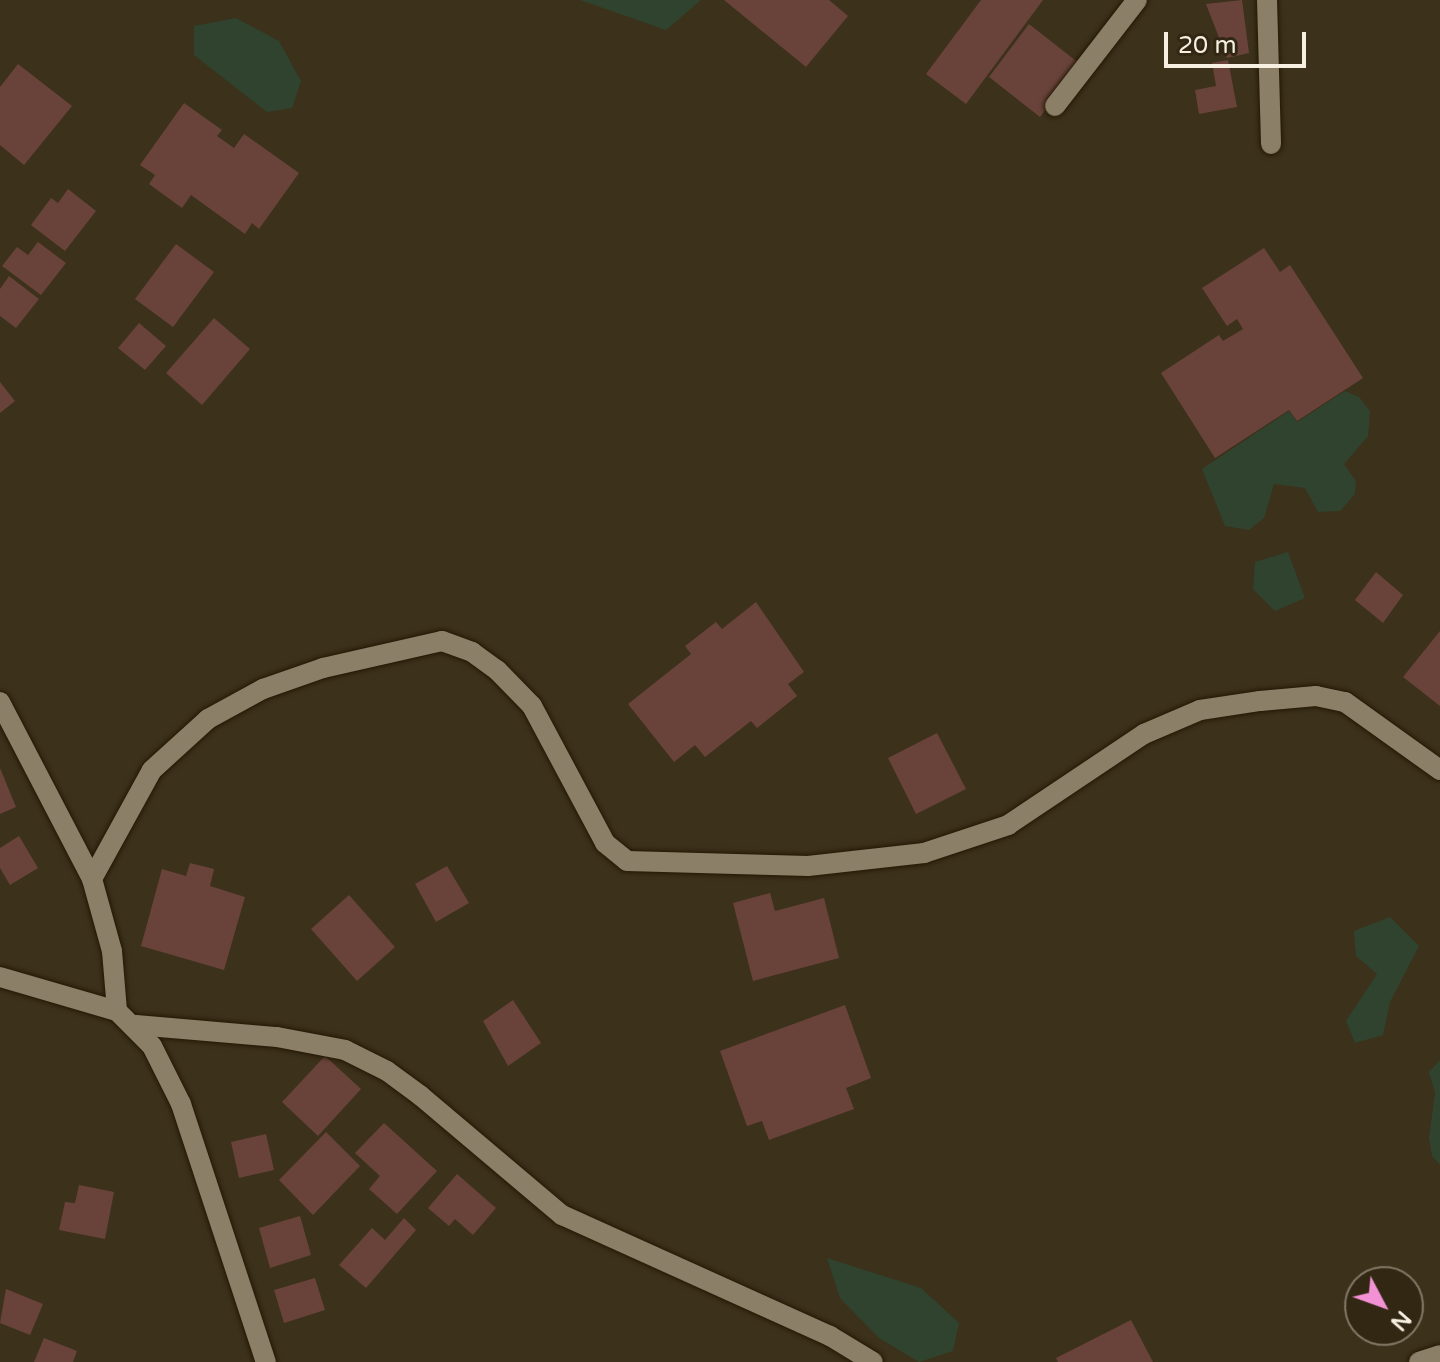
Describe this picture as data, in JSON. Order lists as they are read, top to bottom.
{
  "scale_bar": "20 m",
  "north": "bottom right"
}
